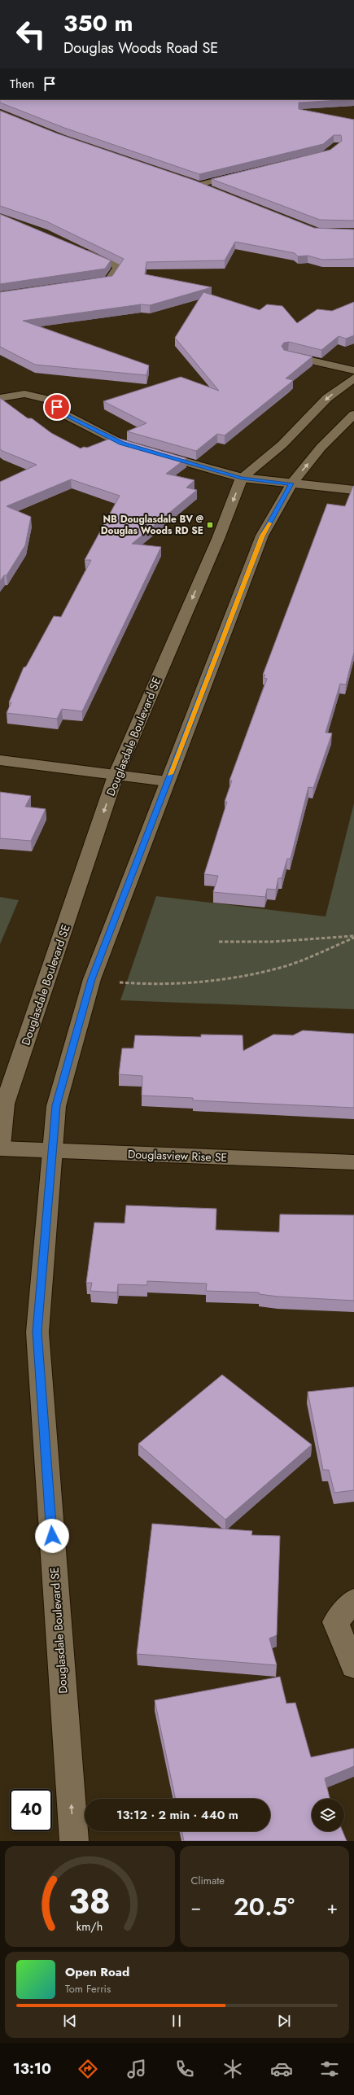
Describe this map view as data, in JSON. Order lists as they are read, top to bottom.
{
  "streets": {
    "street": ["Douglasdale Boulevard SE", "Douglasview Rise SE"]
  },
  "crossings": [
    ["Douglasdale Boulevard SE", "Douglasview Rise SE"]
  ],
  "places": {
    "transit": ["NB Douglasdale BV @ Douglas Woods RD SE"]
  },
  "page": {
    "turn": ["350 m", "Douglas Woods Road SE"],
    "then": "Then",
    "limit": "40",
    "trip": "13:12 · 2 min · 440 m",
    "tile": "Climate",
    "heat": ["−", "20.5°", "+"],
    "song": ["Open Road", "Tom Ferris"],
    "tabs": "13:10",
    "gauge": ["38", "km/h"]
  }
}
